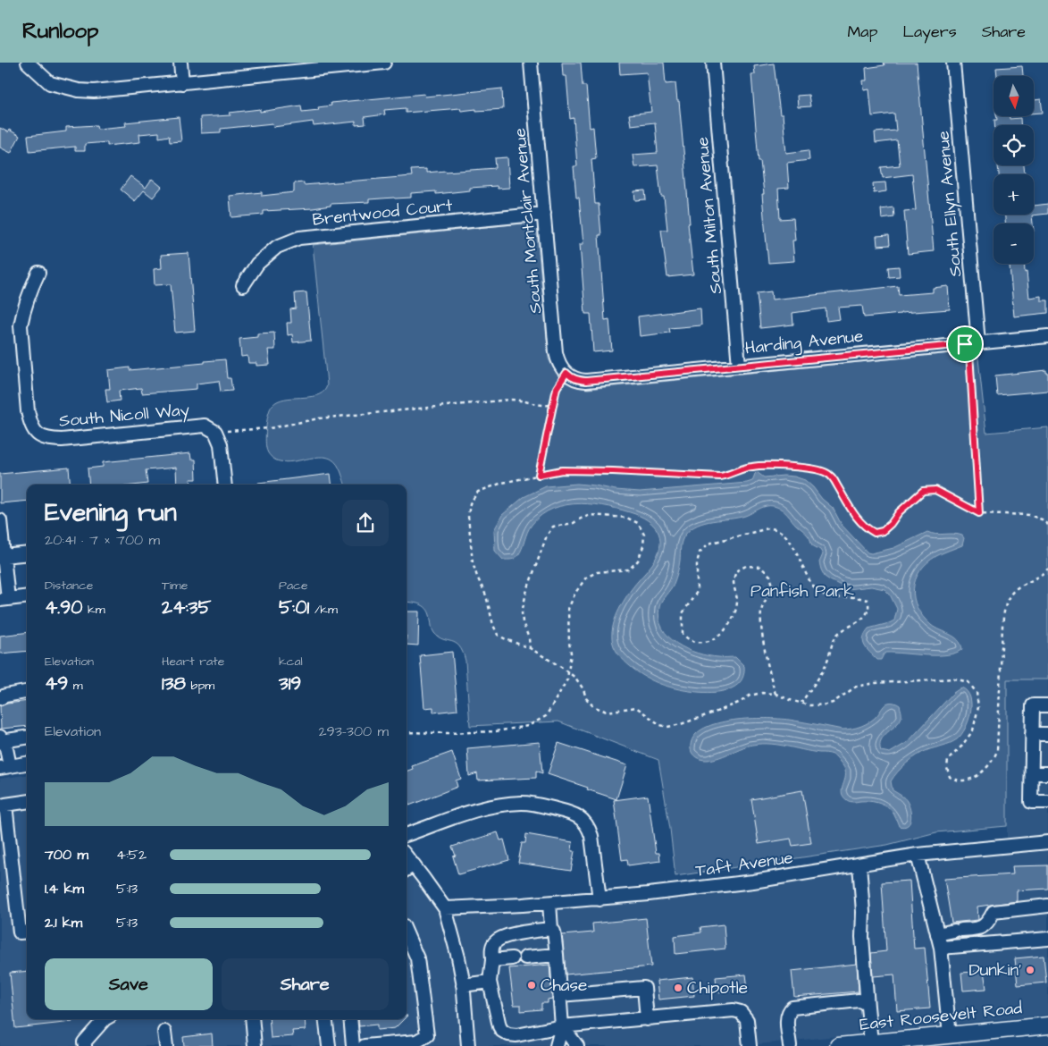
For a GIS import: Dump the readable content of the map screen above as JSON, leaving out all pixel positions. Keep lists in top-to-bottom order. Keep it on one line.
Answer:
{"streets":{"main road":["East Roosevelt Road"],"street":["South Ellyn Avenue","Brentwood Court","South Milton Avenue","South Montclair Avenue","Harding Avenue","South Nicoll Way","Taft Avenue"]},"crossings":[["South Ellyn Avenue","Harding Avenue"],["Brentwood Court","South Montclair Avenue"],["South Milton Avenue","Harding Avenue"],["South Montclair Avenue","Harding Avenue"]],"parks":["Panfish Park"],"places":["Dunkin'","Chase","Chipotle"],"north":"bottom","page":{"header":"Runloop","nav":["Map","Layers","Share"],"map_buttons":["+","−"],"heading":["Evening run","20:41 · 7 × 700 m"],"stats":[["Distance","4.90 km"],["Time","24:35"],["Pace","5:01 /km"],["Elevation","49 m"],["Heart rate","138 bpm"],["kcal","319"]],"chart":["Elevation","293–300 m"],"list":[{"name":"700 m","note":"4:52"},{"name":"1.4 km","note":"5:13"},{"name":"2.1 km","note":"5:13"}],"buttons":["Save","Share"]}}
